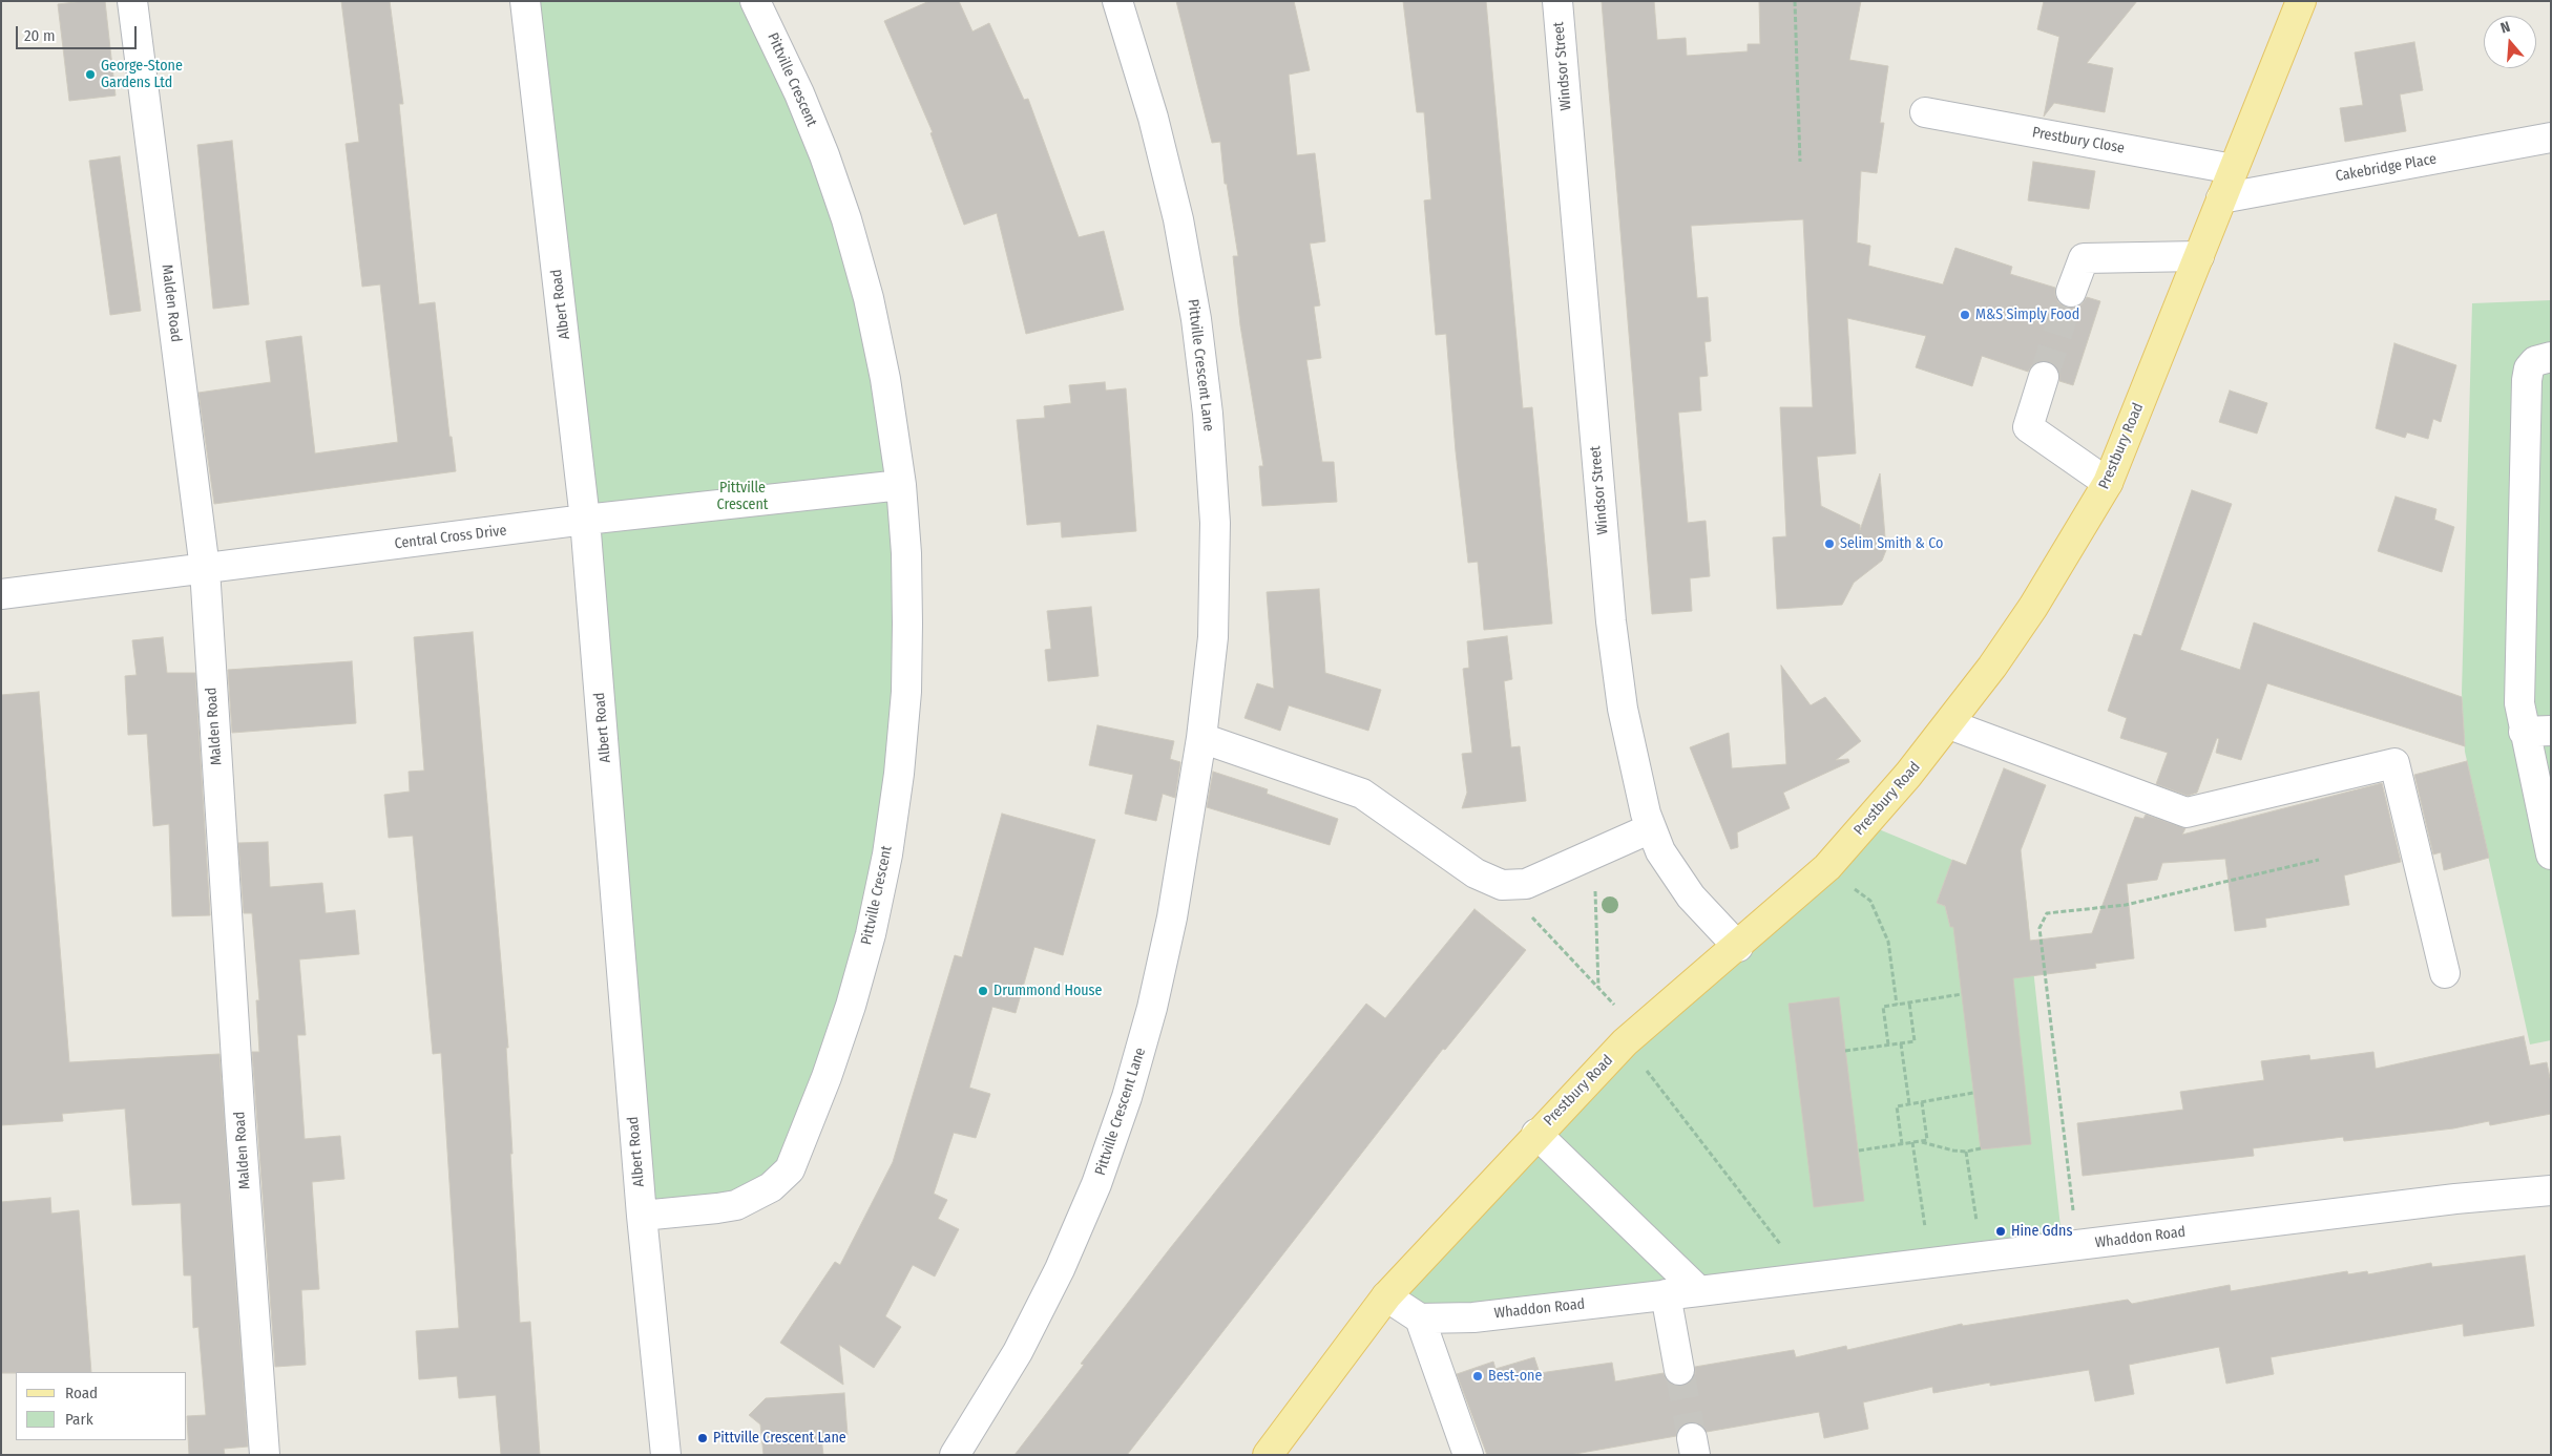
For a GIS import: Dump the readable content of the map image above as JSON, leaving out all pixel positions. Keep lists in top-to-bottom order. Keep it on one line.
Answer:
{"streets":{"main road":["Prestbury Road"],"street":["Windsor Street","Pittville Crescent","Prestbury Close","Cakebridge Place","Malden Road","Albert Road","Pittville Crescent Lane","Central Cross Drive","Whaddon Road"]},"crossings":[["Windsor Street","Prestbury Road"],["Pittville Crescent","Albert Road"],["Pittville Crescent","Central Cross Drive"],["Prestbury Close","Prestbury Road"],["Cakebridge Place","Prestbury Road"],["Malden Road","Central Cross Drive"],["Albert Road","Central Cross Drive"]],"parks":["Pittville Crescent"],"places":["George-Stone Gardens Ltd","M&S Simply Food","Selim Smith & Co","Drummond House","Hine Gdns","Best-one","Pittville Crescent Lane"],"legend":["Road","Park"],"scale_bar":"20 m","north":"top"}
